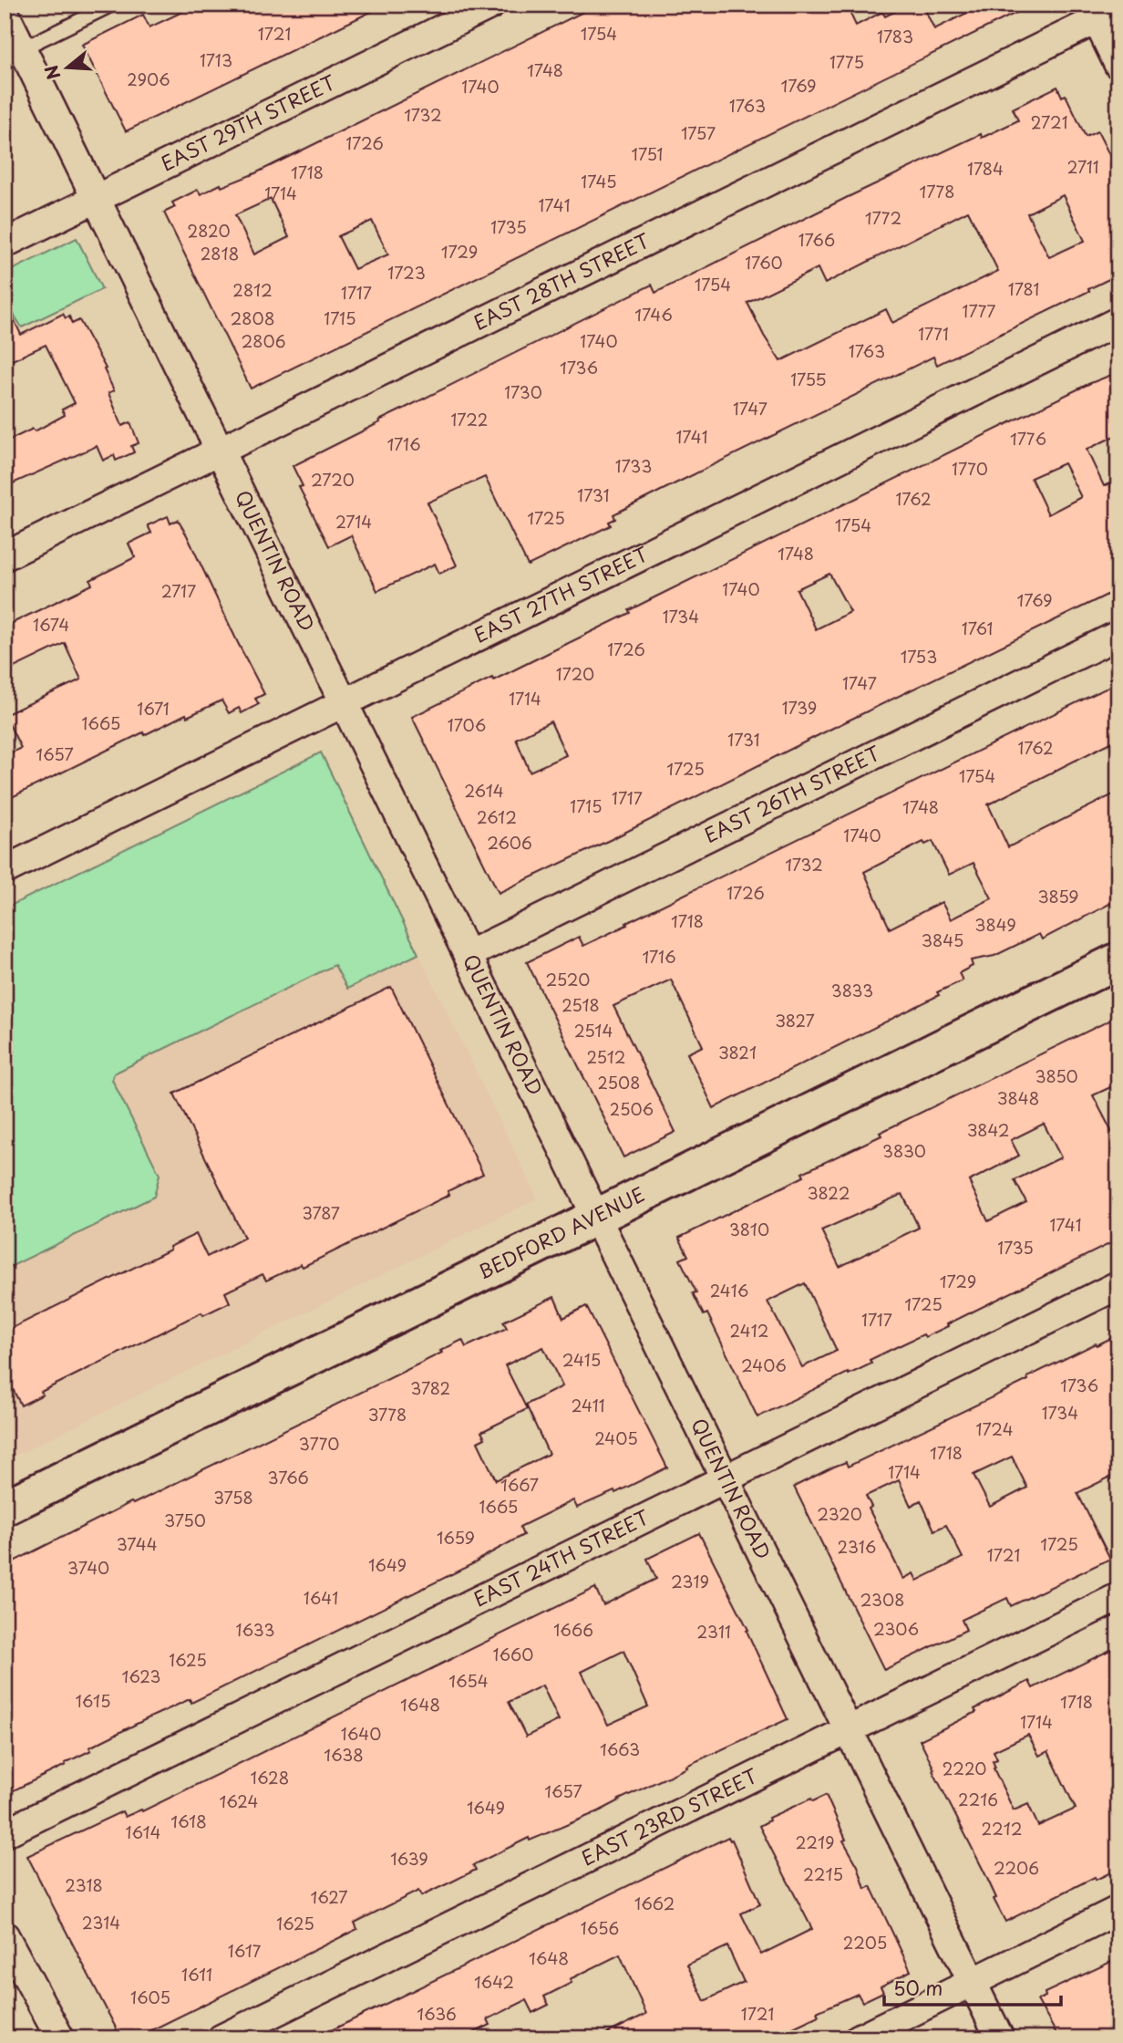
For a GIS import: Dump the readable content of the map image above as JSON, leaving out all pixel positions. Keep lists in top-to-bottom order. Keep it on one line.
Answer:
{"streets":{"main road":["BEDFORD AVENUE"],"street":["EAST 29TH STREET","EAST 28TH STREET","QUENTIN ROAD","EAST 27TH STREET","EAST 26TH STREET","EAST 24TH STREET","EAST 23RD STREET"]},"crossings":[["EAST 29TH STREET","QUENTIN ROAD"],["EAST 28TH STREET","QUENTIN ROAD"],["QUENTIN ROAD","EAST 27TH STREET"],["QUENTIN ROAD","EAST 26TH STREET"],["QUENTIN ROAD","BEDFORD AVENUE"],["QUENTIN ROAD","EAST 24TH STREET"],["QUENTIN ROAD","EAST 23RD STREET"]],"house_numbers":["1721","1754","1783","1713","1775","1748","2906","1769","1740","1763","1732","2721","1757","1726","1751","2711","1784","1718","1745","1778","1714","1741","1772","1735","2820","1766","1729","2818","1760","1723","1754","1781","2812","1717","1777","1746","2808","1715","1771","2806","1740","1763","1736","1755","1730","1747","1722","1741","1776","1716","1733","1770","2720","1731","1762","1725","2714","1754","1748","1740","2717","1769","1734","1674","1761","1726","1753","1720","1747","1714","1739","1671","1665","1706","1731","1762","1657","1725","1754","2614","1717","1715","1748","2612","1740","2606","1732","1726","3859","1718","3849","3845","1716","2520","3833","2518","3827","2514","3821","2512","3850","2508","3848","2506","3842","3830","3822","3787","1741","3810","1735","1729","2416","1725","1717","2412","2415","2406","1736","3782","2411","1734","3778","1724","2405","3770","1718","1714","3766","1667","3758","1665","2320","3750","1659","3744","1725","2316","1721","1649","3740","2319","1641","2308","2306","1633","1666","2311","1660","1625","1623","1654","1615","1718","1648","1714","1640","1663","1638","2220","1628","1657","2216","1624","1649","1618","2212","1614","2219","1639","2206","2215","2318","1627","1662","2314","1625","1656","2205","1617","1648","1611","1642","1605","1636","1721"],"scale_bar":"50 m","north":"left"}
